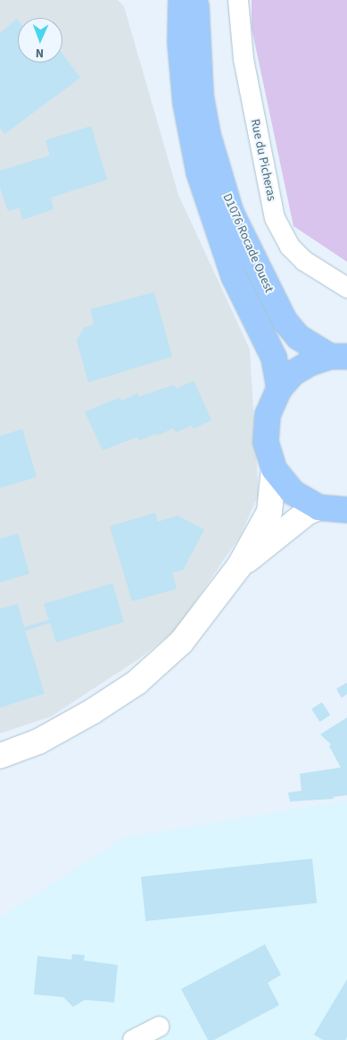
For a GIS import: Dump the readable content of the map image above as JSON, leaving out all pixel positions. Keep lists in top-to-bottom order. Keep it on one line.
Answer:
{"streets":{"main road":["D1076 Rocade Ouest"],"street":["Rue du Picheras"]},"north":"bottom"}
